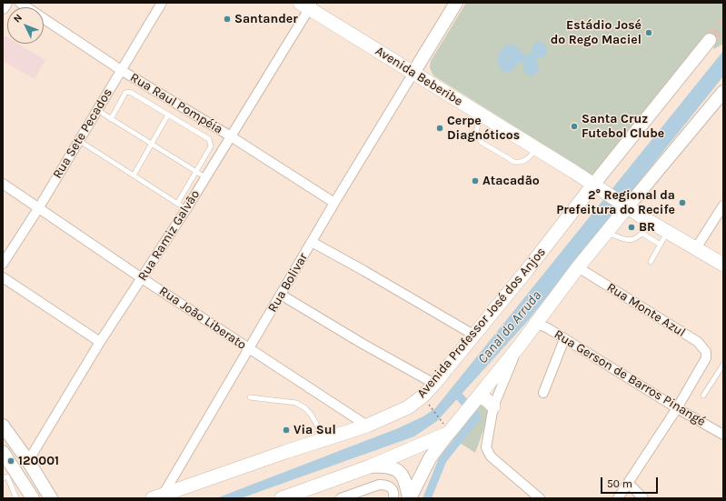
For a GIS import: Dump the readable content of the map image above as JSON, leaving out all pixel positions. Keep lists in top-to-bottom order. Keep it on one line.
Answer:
{"streets":{"main road":["Avenida Beberibe","Avenida Professor José dos Anjos"],"street":["Rua Raul Pompéia","Rua Sete Pecados","Rua Ramiz Galvão","Rua Bolivar","Rua Monte Azul","Rua João Liberato","Rua Gerson de Barros Pinangé"]},"crossings":[["Avenida Beberibe","Rua Ramiz Galvão"],["Avenida Beberibe","Rua Bolivar"],["Avenida Beberibe","Avenida Professor José dos Anjos"],["Rua Raul Pompéia","Rua Sete Pecados"],["Rua Raul Pompéia","Rua Ramiz Galvão"],["Rua Raul Pompéia","Rua Bolivar"],["Rua Sete Pecados","Rua João Liberato"],["Rua Ramiz Galvão","Rua João Liberato"],["Rua Bolivar","Rua João Liberato"],["Rua Bolivar","Avenida Professor José dos Anjos"],["Rua Monte Azul","Rua Gerson de Barros Pinangé"],["Rua João Liberato","Avenida Professor José dos Anjos"]],"water":["Canal do Arruda"],"places":["Santander","Estádio José do Rego Maciel","Santa Cruz Futebol Clube","Cerpe Diagnóticos","Atacadão","2° Regional da Prefeitura do Recife","BR","Via Sul","120001"],"scale_bar":"50 m","north":"top left"}
